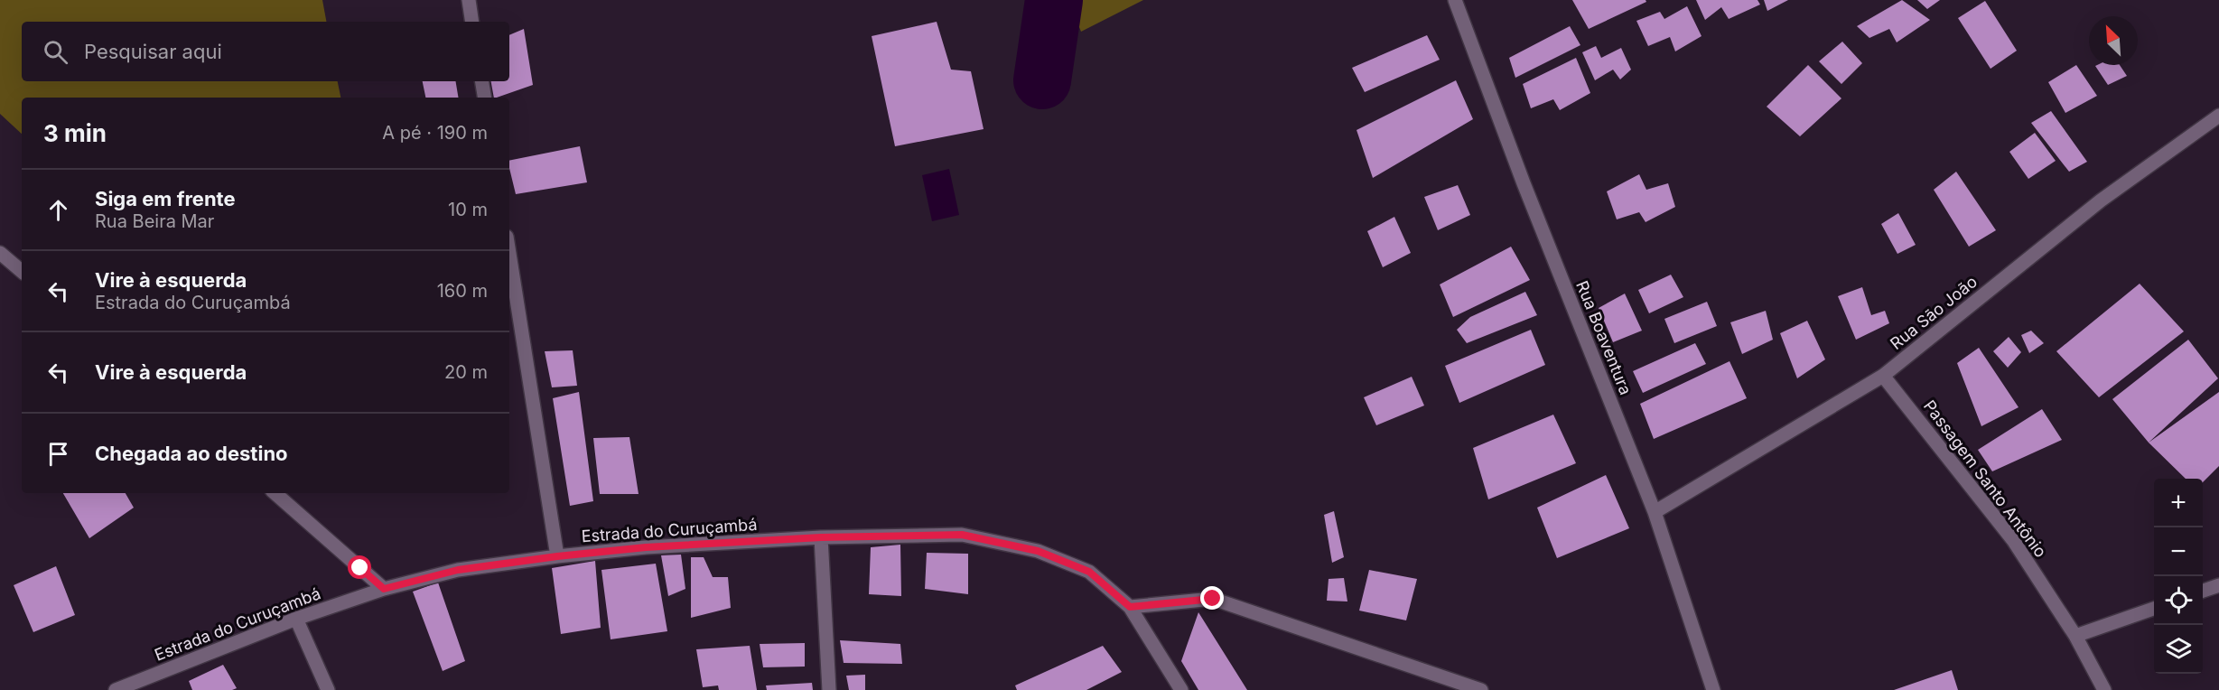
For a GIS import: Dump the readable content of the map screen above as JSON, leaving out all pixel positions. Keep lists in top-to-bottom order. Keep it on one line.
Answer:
{"streets":{"street":["Rua São João","Rua Boaventura","Passagem Santo Antônio","Estrada do Curuçambá"]},"crossings":[["Rua São João","Rua Boaventura"],["Rua São João","Passagem Santo Antônio"]],"north":"top left","page":{"search":"Pesquisar aqui","heading":["3 min","A pé · 190 m"],"list":[["Siga em frente","Rua Beira Mar","10 m"],["Vire à esquerda","Estrada do Curuçambá","160 m"],["Vire à esquerda","20 m"],"Chegada ao destino"],"map_buttons":["+","−"]}}
